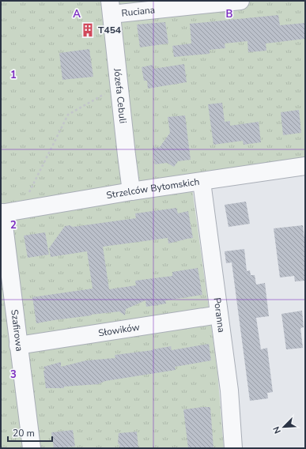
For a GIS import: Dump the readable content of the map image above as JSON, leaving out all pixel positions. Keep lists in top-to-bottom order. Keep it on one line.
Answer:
{"streets":{"street":["Ruciana","Józefa Cebuli","Strzelców Bytomskich","Poranna","Słowików","Szafirowa"]},"crossings":[["Ruciana","Józefa Cebuli"],["Józefa Cebuli","Strzelców Bytomskich"],["Strzelców Bytomskich","Poranna"],["Strzelców Bytomskich","Szafirowa"],["Poranna","Słowików"],["Słowików","Szafirowa"]],"places":{"building":["T454"]},"scale_bar":"20 m","north":"bottom left","grid":{"columns":["A","B"],"rows":["1","2","3"]}}
